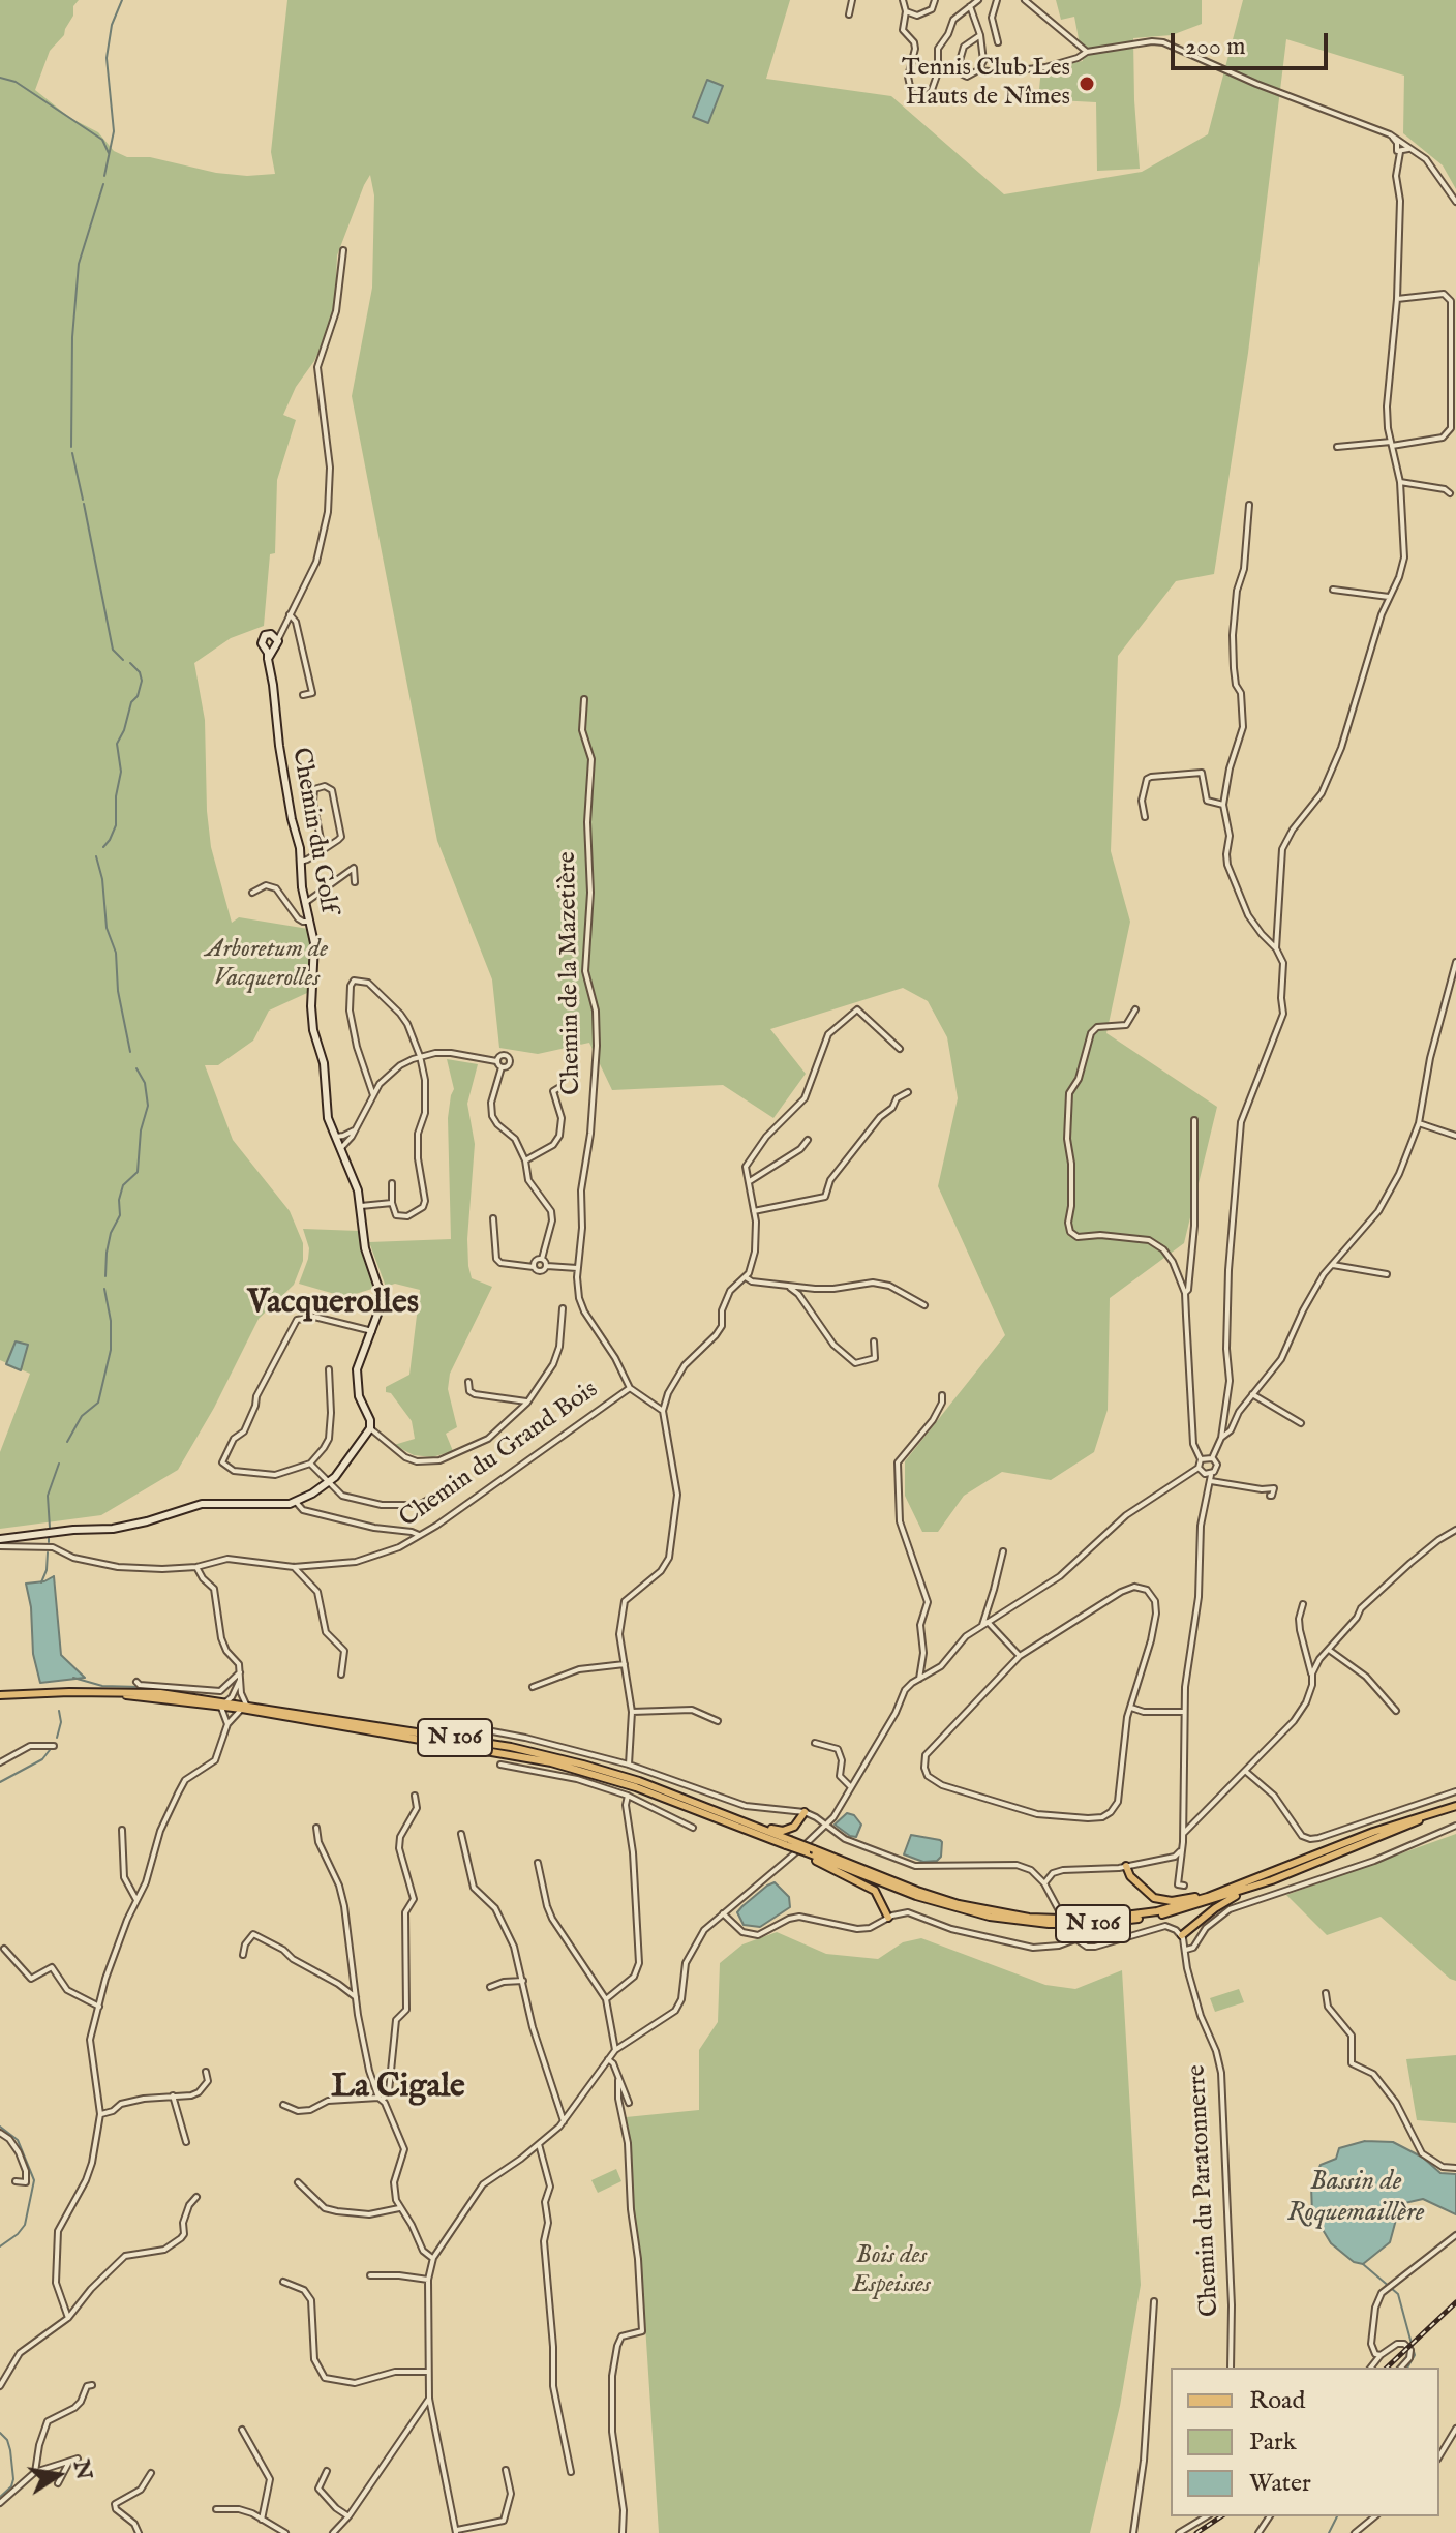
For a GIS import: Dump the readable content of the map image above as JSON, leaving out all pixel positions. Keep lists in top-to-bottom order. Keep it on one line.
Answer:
{"streets":{"main road":["N 106"],"street":["Chemin du Golf","Chemin de la Mazetière","Chemin du Grand Bois","Chemin du Paratonnerre"]},"crossings":[["Chemin de la Mazetière","Chemin du Grand Bois"]],"districts":["Vacquerolles","La Cigale"],"water":["Bassin de Roquemaillère"],"parks":["Arboretum de Vacquerolles","Bois des Espeisses"],"places":["Tennis Club Les Hauts de Nîmes"],"legend":["Road","Park","Water"],"scale_bar":"200 m","north":"right"}
